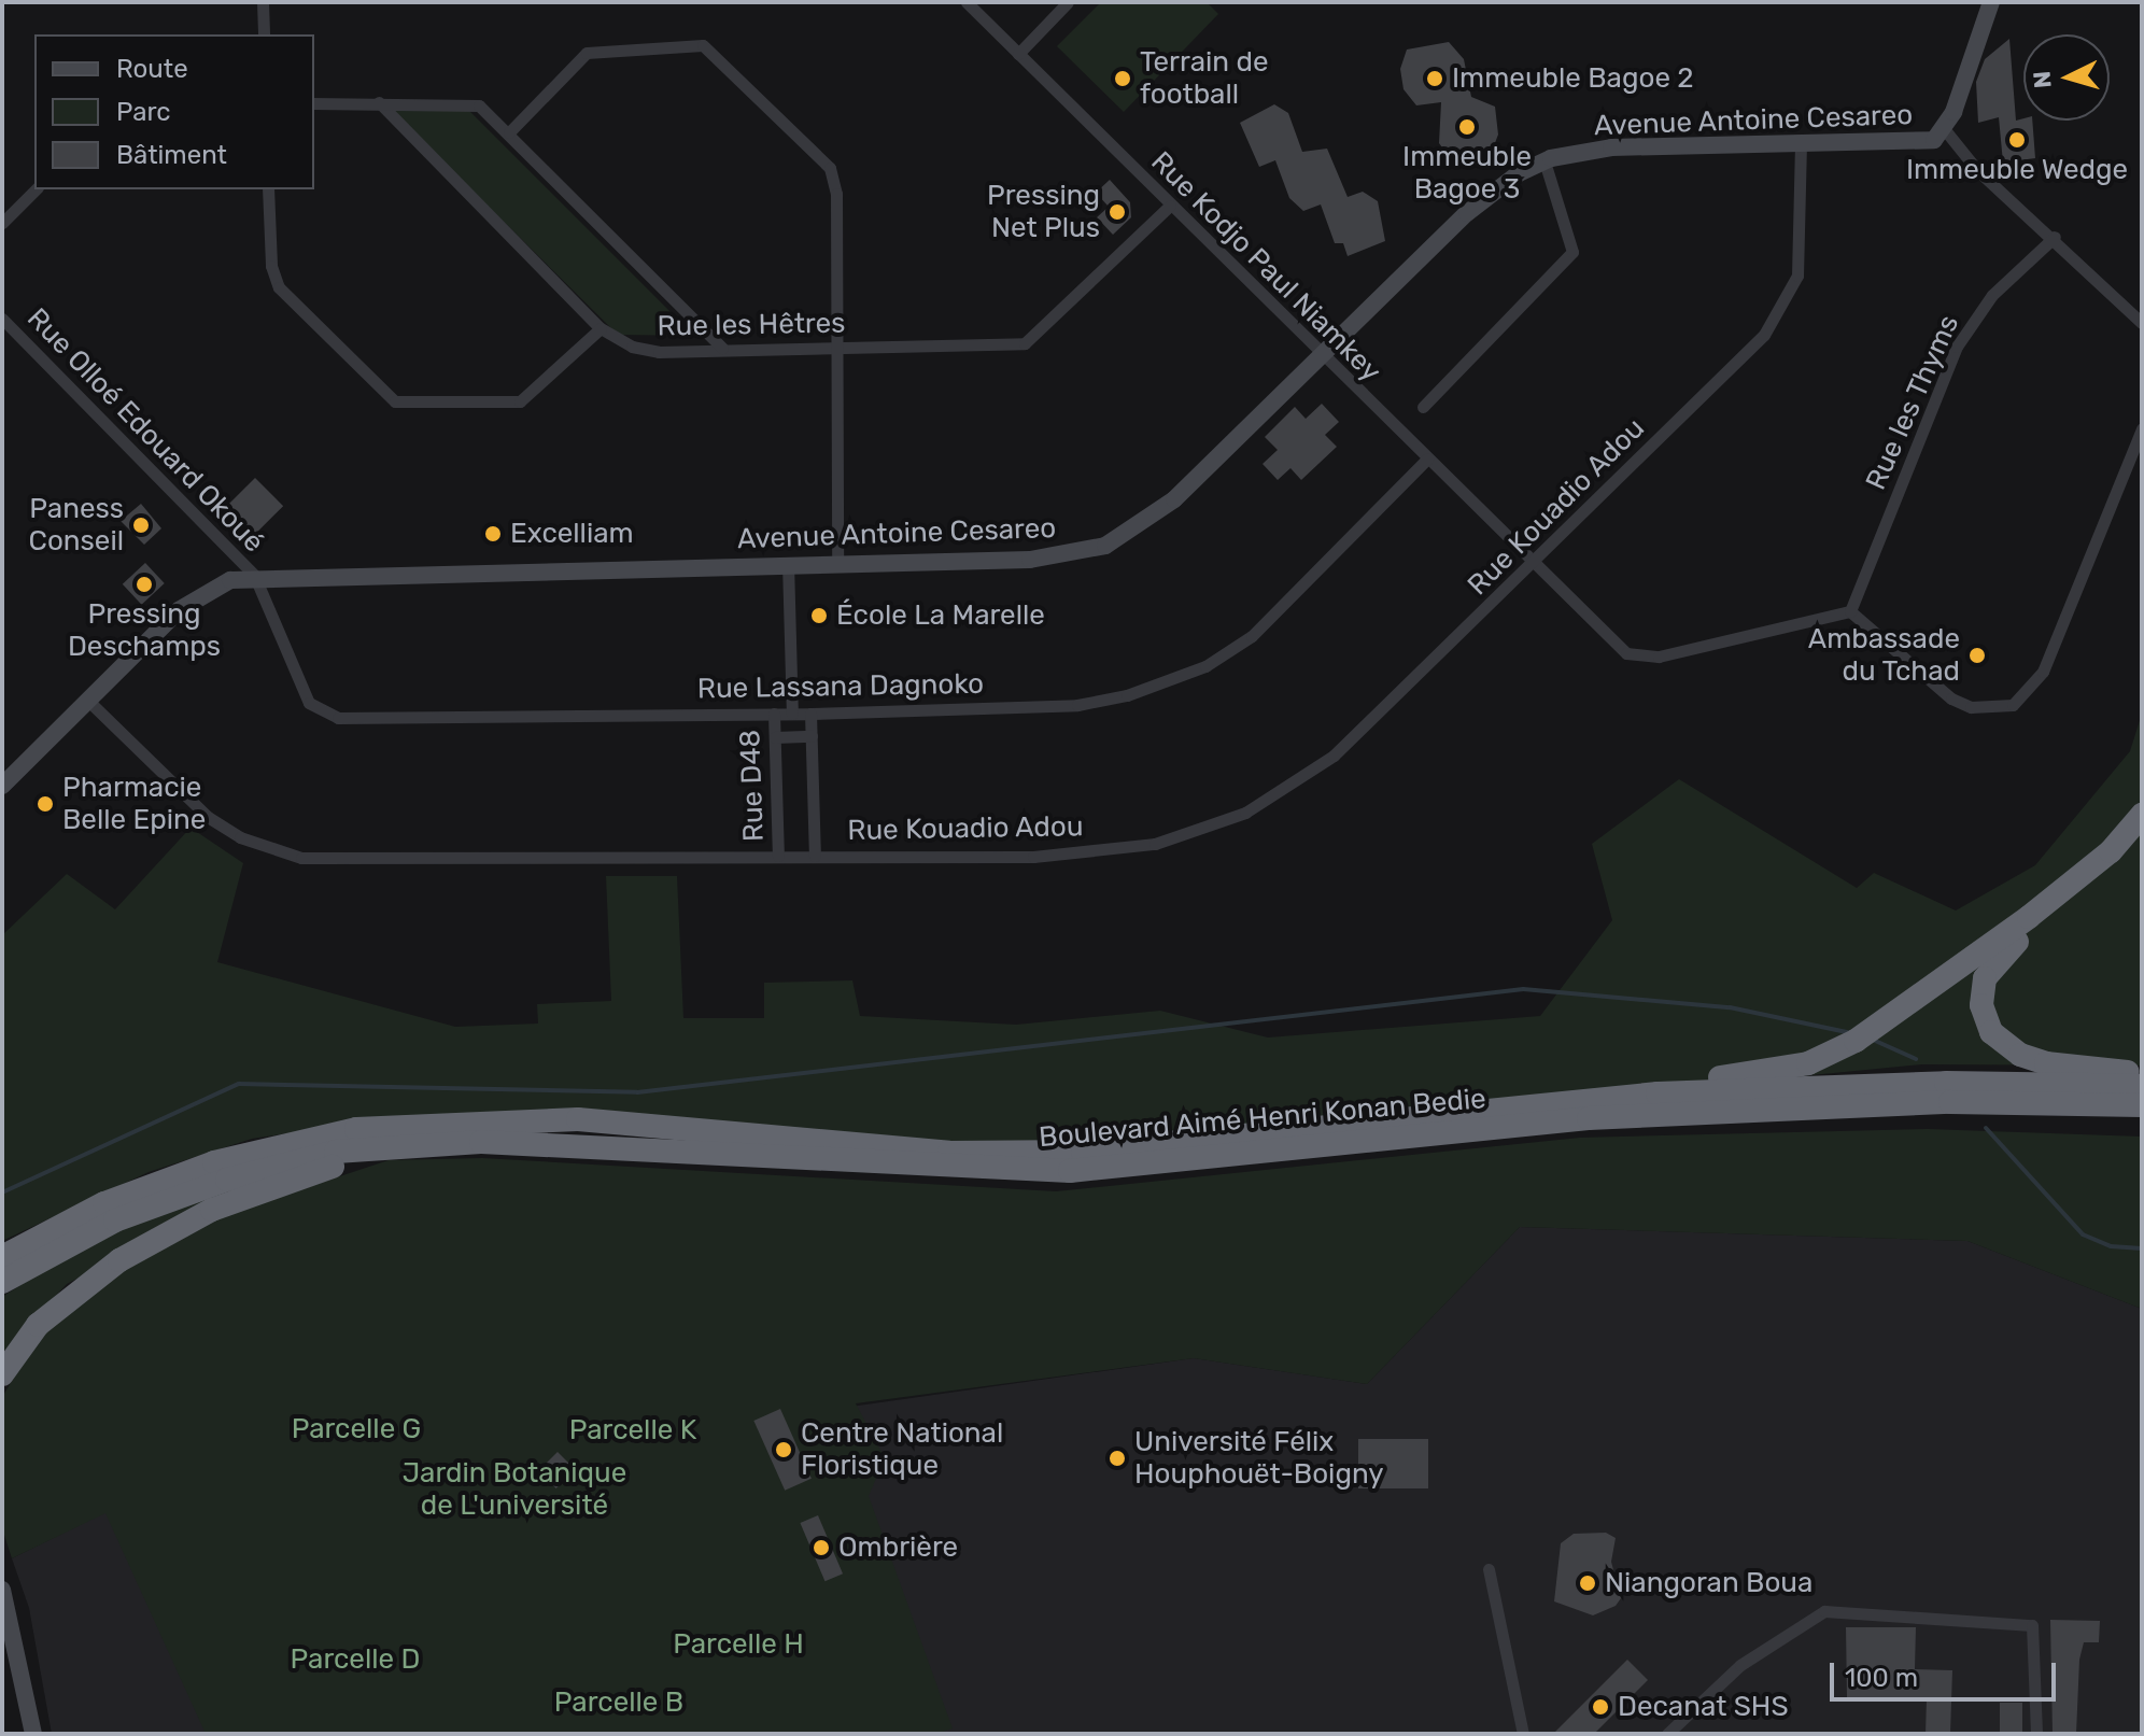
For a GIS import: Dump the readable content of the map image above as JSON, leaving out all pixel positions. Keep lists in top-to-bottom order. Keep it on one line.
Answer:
{"streets":{"highway":["Boulevard Aimé Henri Konan Bedie"],"street":["Avenue Antoine Cesareo","Rue Kodjo Paul Niamkey","Rue les Hêtres","Rue les Thyms","Rue Olloé Edouard Okoué","Rue Kouadio Adou","Rue Lassana Dagnoko","Rue D48"]},"crossings":[["Avenue Antoine Cesareo","Rue Kodjo Paul Niamkey"],["Avenue Antoine Cesareo","Rue Olloé Edouard Okoué"],["Avenue Antoine Cesareo","Rue Kouadio Adou"],["Avenue Antoine Cesareo","Rue Lassana Dagnoko"],["Avenue Antoine Cesareo","Rue D48"],["Rue Kodjo Paul Niamkey","Rue les Hêtres"],["Rue Kodjo Paul Niamkey","Rue les Thyms"],["Rue Kodjo Paul Niamkey","Rue Kouadio Adou"],["Rue Kodjo Paul Niamkey","Rue Lassana Dagnoko"],["Rue Olloé Edouard Okoué","Rue Lassana Dagnoko"],["Rue Kouadio Adou","Rue D48"],["Rue Lassana Dagnoko","Rue D48"]],"parks":["Parcelle G","Parcelle K","Jardin Botanique de L'université","Parcelle H","Parcelle D","Parcelle B"],"places":["Terrain de football","Immeuble Bagoe 2","Immeuble Bagoe 3","Immeuble Wedge","Pressing Net Plus","Paness Conseil","Excelliam","Pressing Deschamps","École La Marelle","Ambassade du Tchad","Pharmacie Belle Epine","Centre National Floristique","Université Félix Houphouët-Boigny","Ombrière","Niangoran Boua","Decanat SHS"],"legend":["Route","Parc","Bâtiment"],"scale_bar":"100 m","north":"left"}
